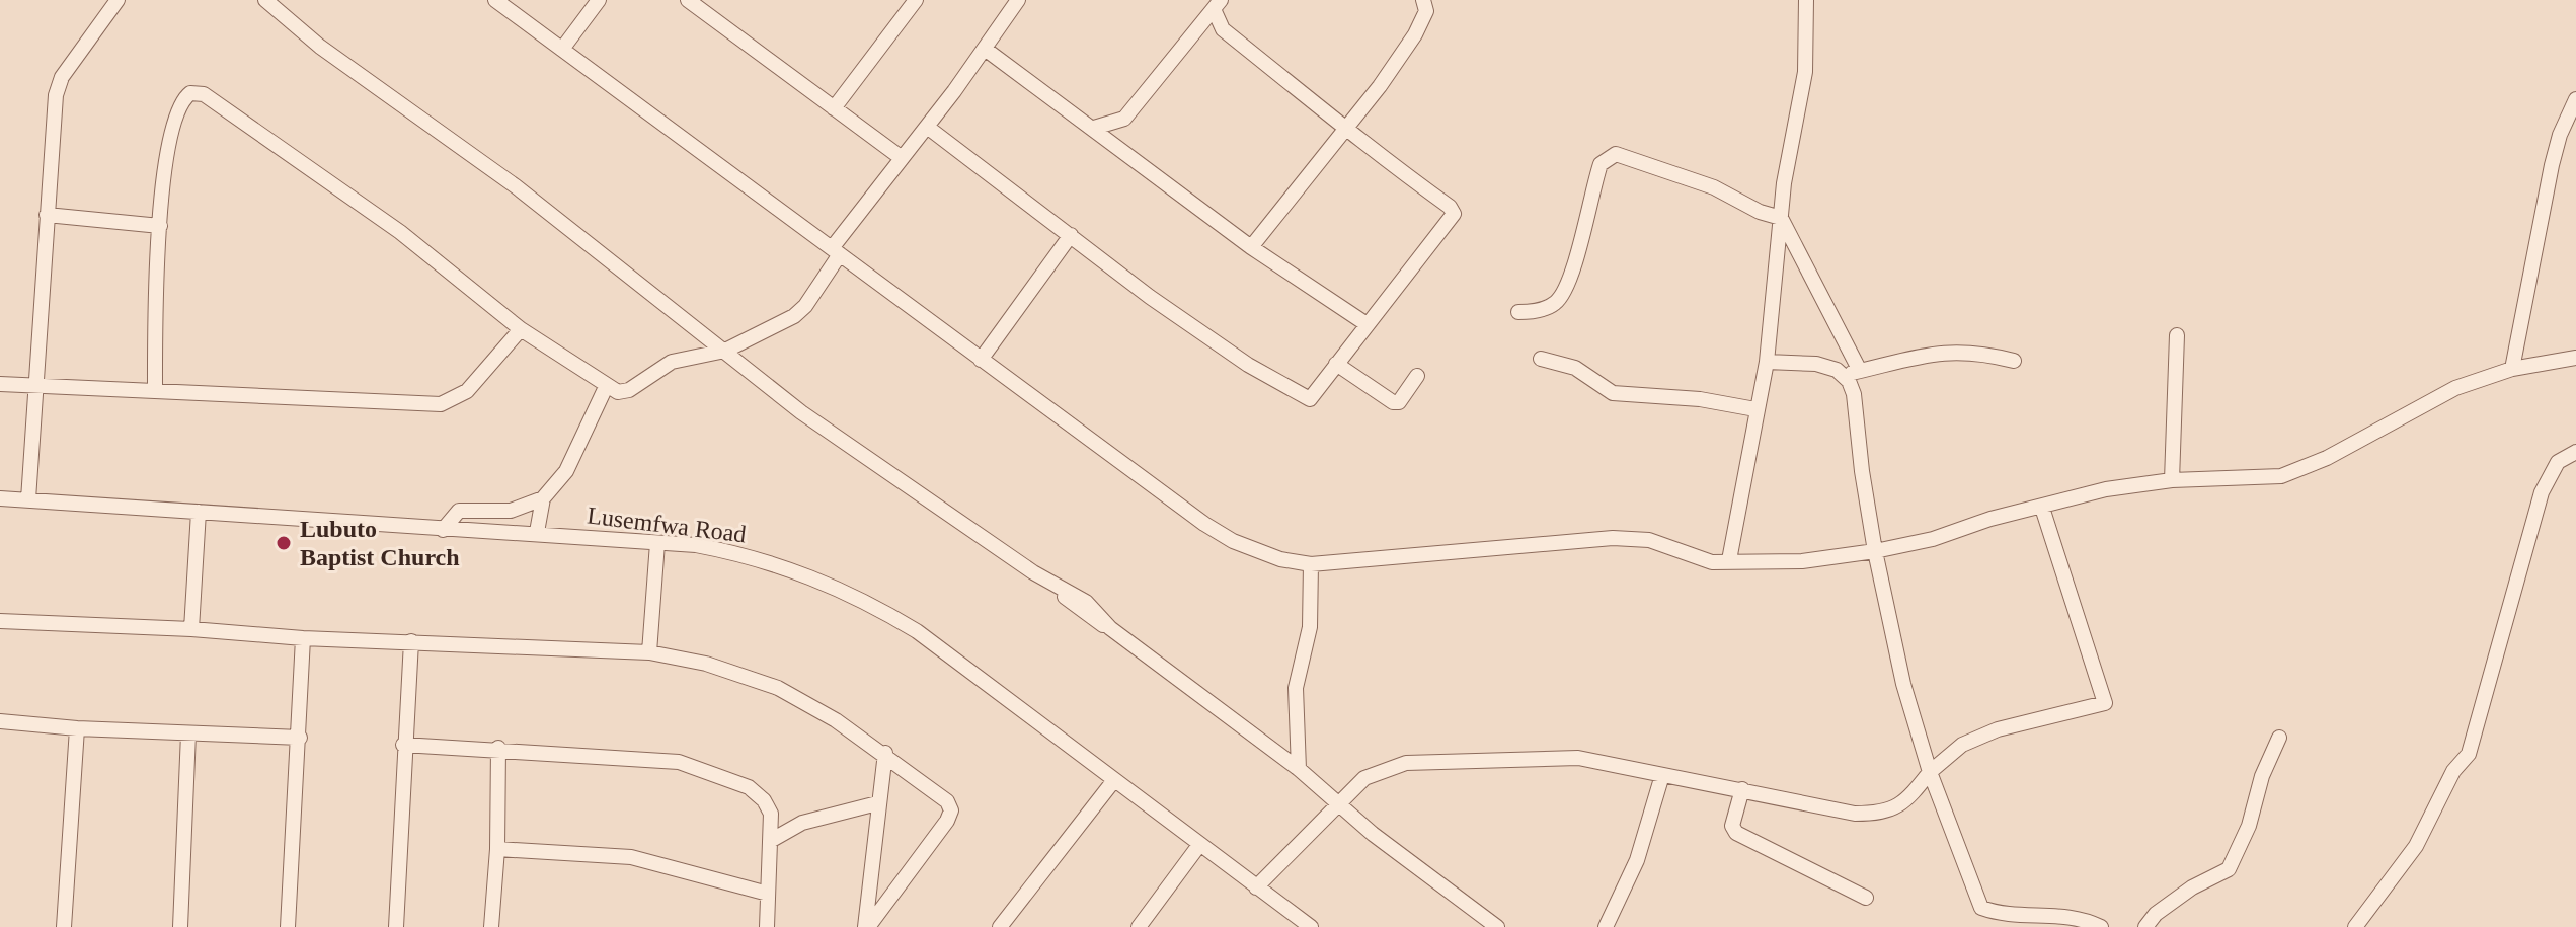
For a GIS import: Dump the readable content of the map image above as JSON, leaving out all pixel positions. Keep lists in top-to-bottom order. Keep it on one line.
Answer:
{"streets":{"street":["Lusemfwa Road"]},"places":["Lubuto Baptist Church"]}
